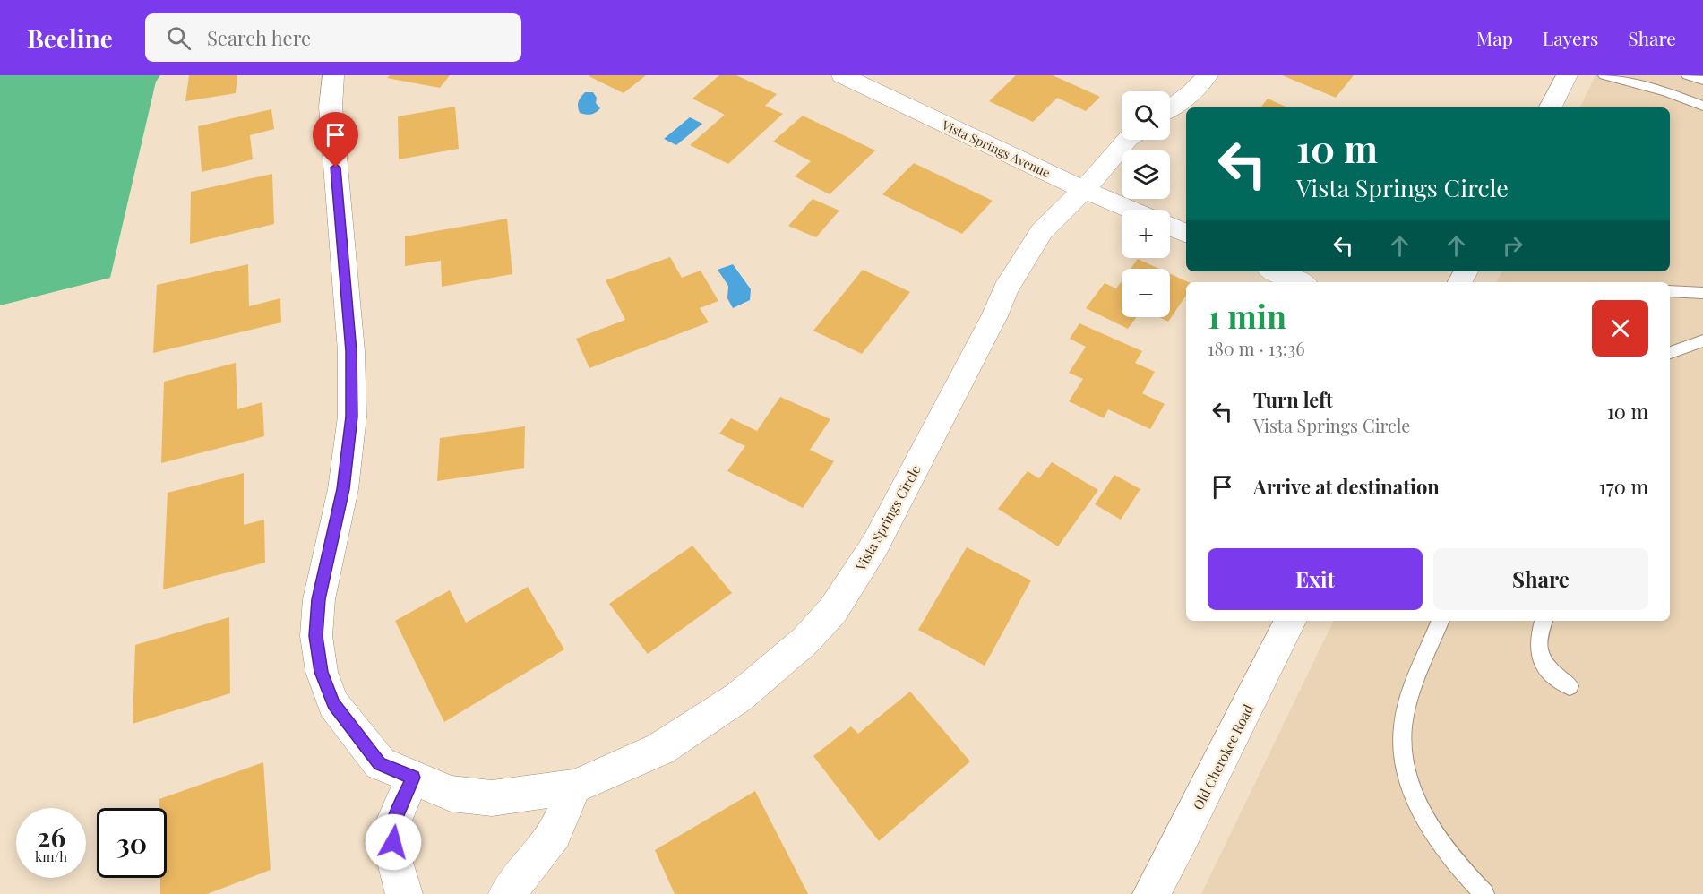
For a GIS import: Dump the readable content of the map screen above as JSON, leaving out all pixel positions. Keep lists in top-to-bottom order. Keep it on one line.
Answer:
{"streets":{"street":["Vista Springs Avenue","Vista Springs Circle","Old Cherokee Road"]},"crossings":[["Vista Springs Avenue","Vista Springs Circle"]],"page":{"header":"Beeline","search":"Search here","nav":["Map","Layers","Share"],"map_buttons":["+","−"],"turn":["10 m","Vista Springs Circle"],"heading":["1 min","180 m · 13:36"],"list":[{"name":"Turn left","note":"Vista Springs Circle","value":"10 m"},{"name":"Arrive at destination","value":"170 m"}],"buttons":["Exit","Share"],"speed":"26 km/h","limit":"30"}}
